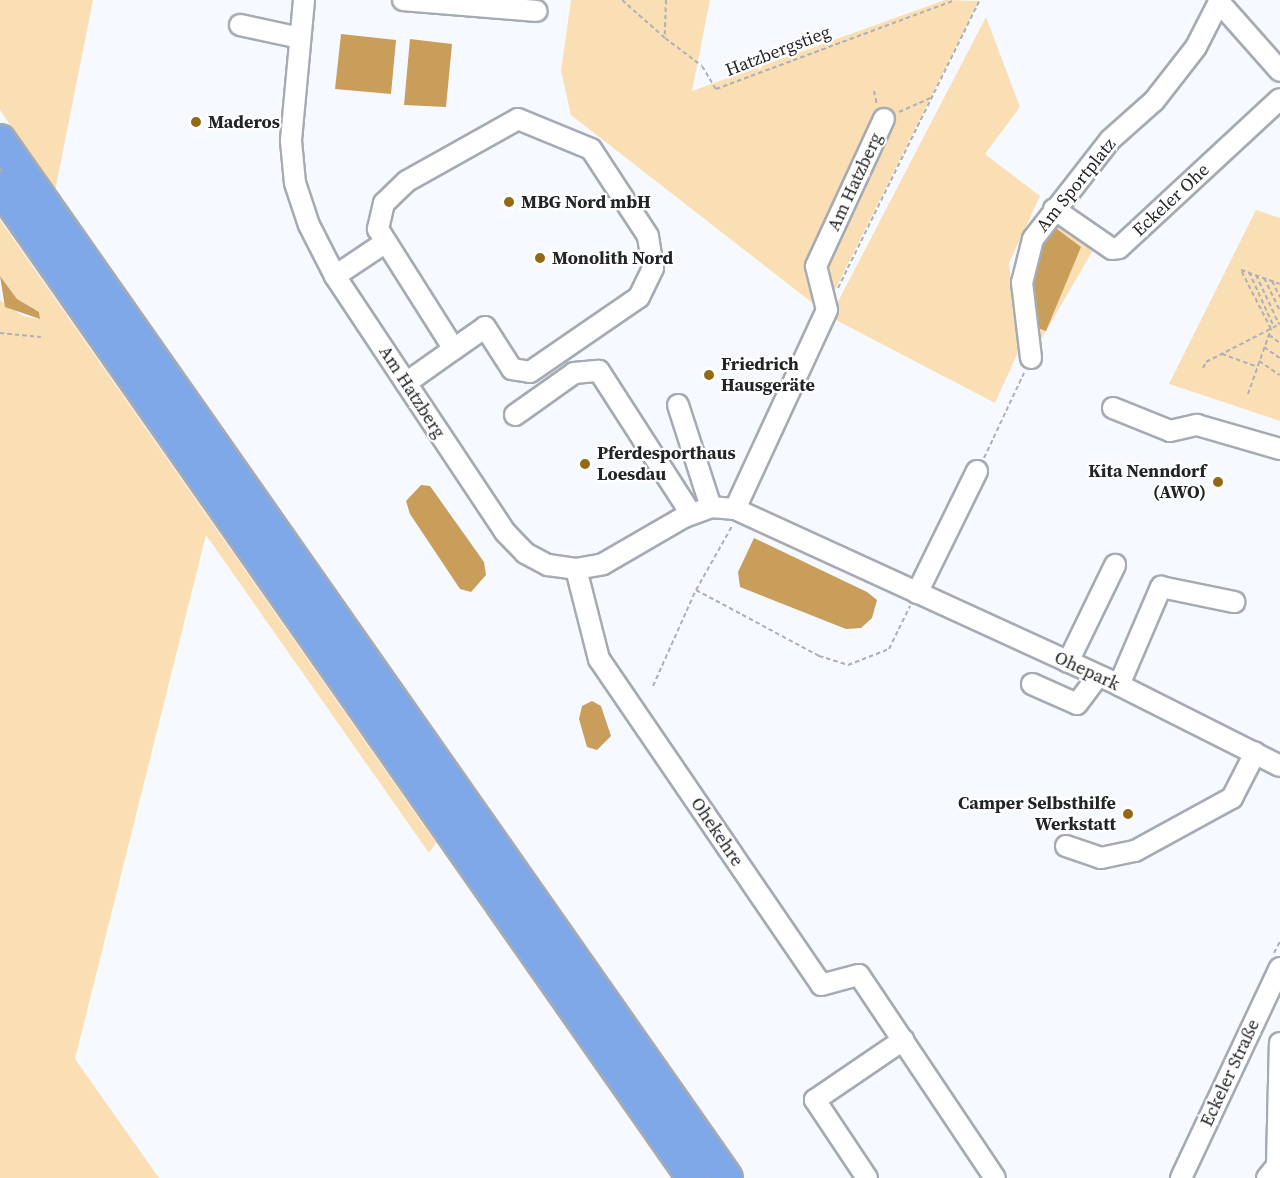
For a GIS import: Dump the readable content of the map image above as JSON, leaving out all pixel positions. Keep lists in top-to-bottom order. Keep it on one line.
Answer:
{"streets":{"street":["Am Hatzberg","Am Sportplatz","Eckeler Ohe","Ohepark","Ohekehre","Eckeler Straße"],"path":["Hatzbergstieg"]},"crossings":[["Am Hatzberg","Ohepark"],["Am Hatzberg","Ohekehre"],["Am Sportplatz","Eckeler Ohe"]],"places":["Maderos","MBG Nord mbH","Monolith Nord","Friedrich Hausgeräte","Pferdesporthaus Loesdau","Kita Nenndorf (AWO)","Camper Selbsthilfe Werkstatt"]}
